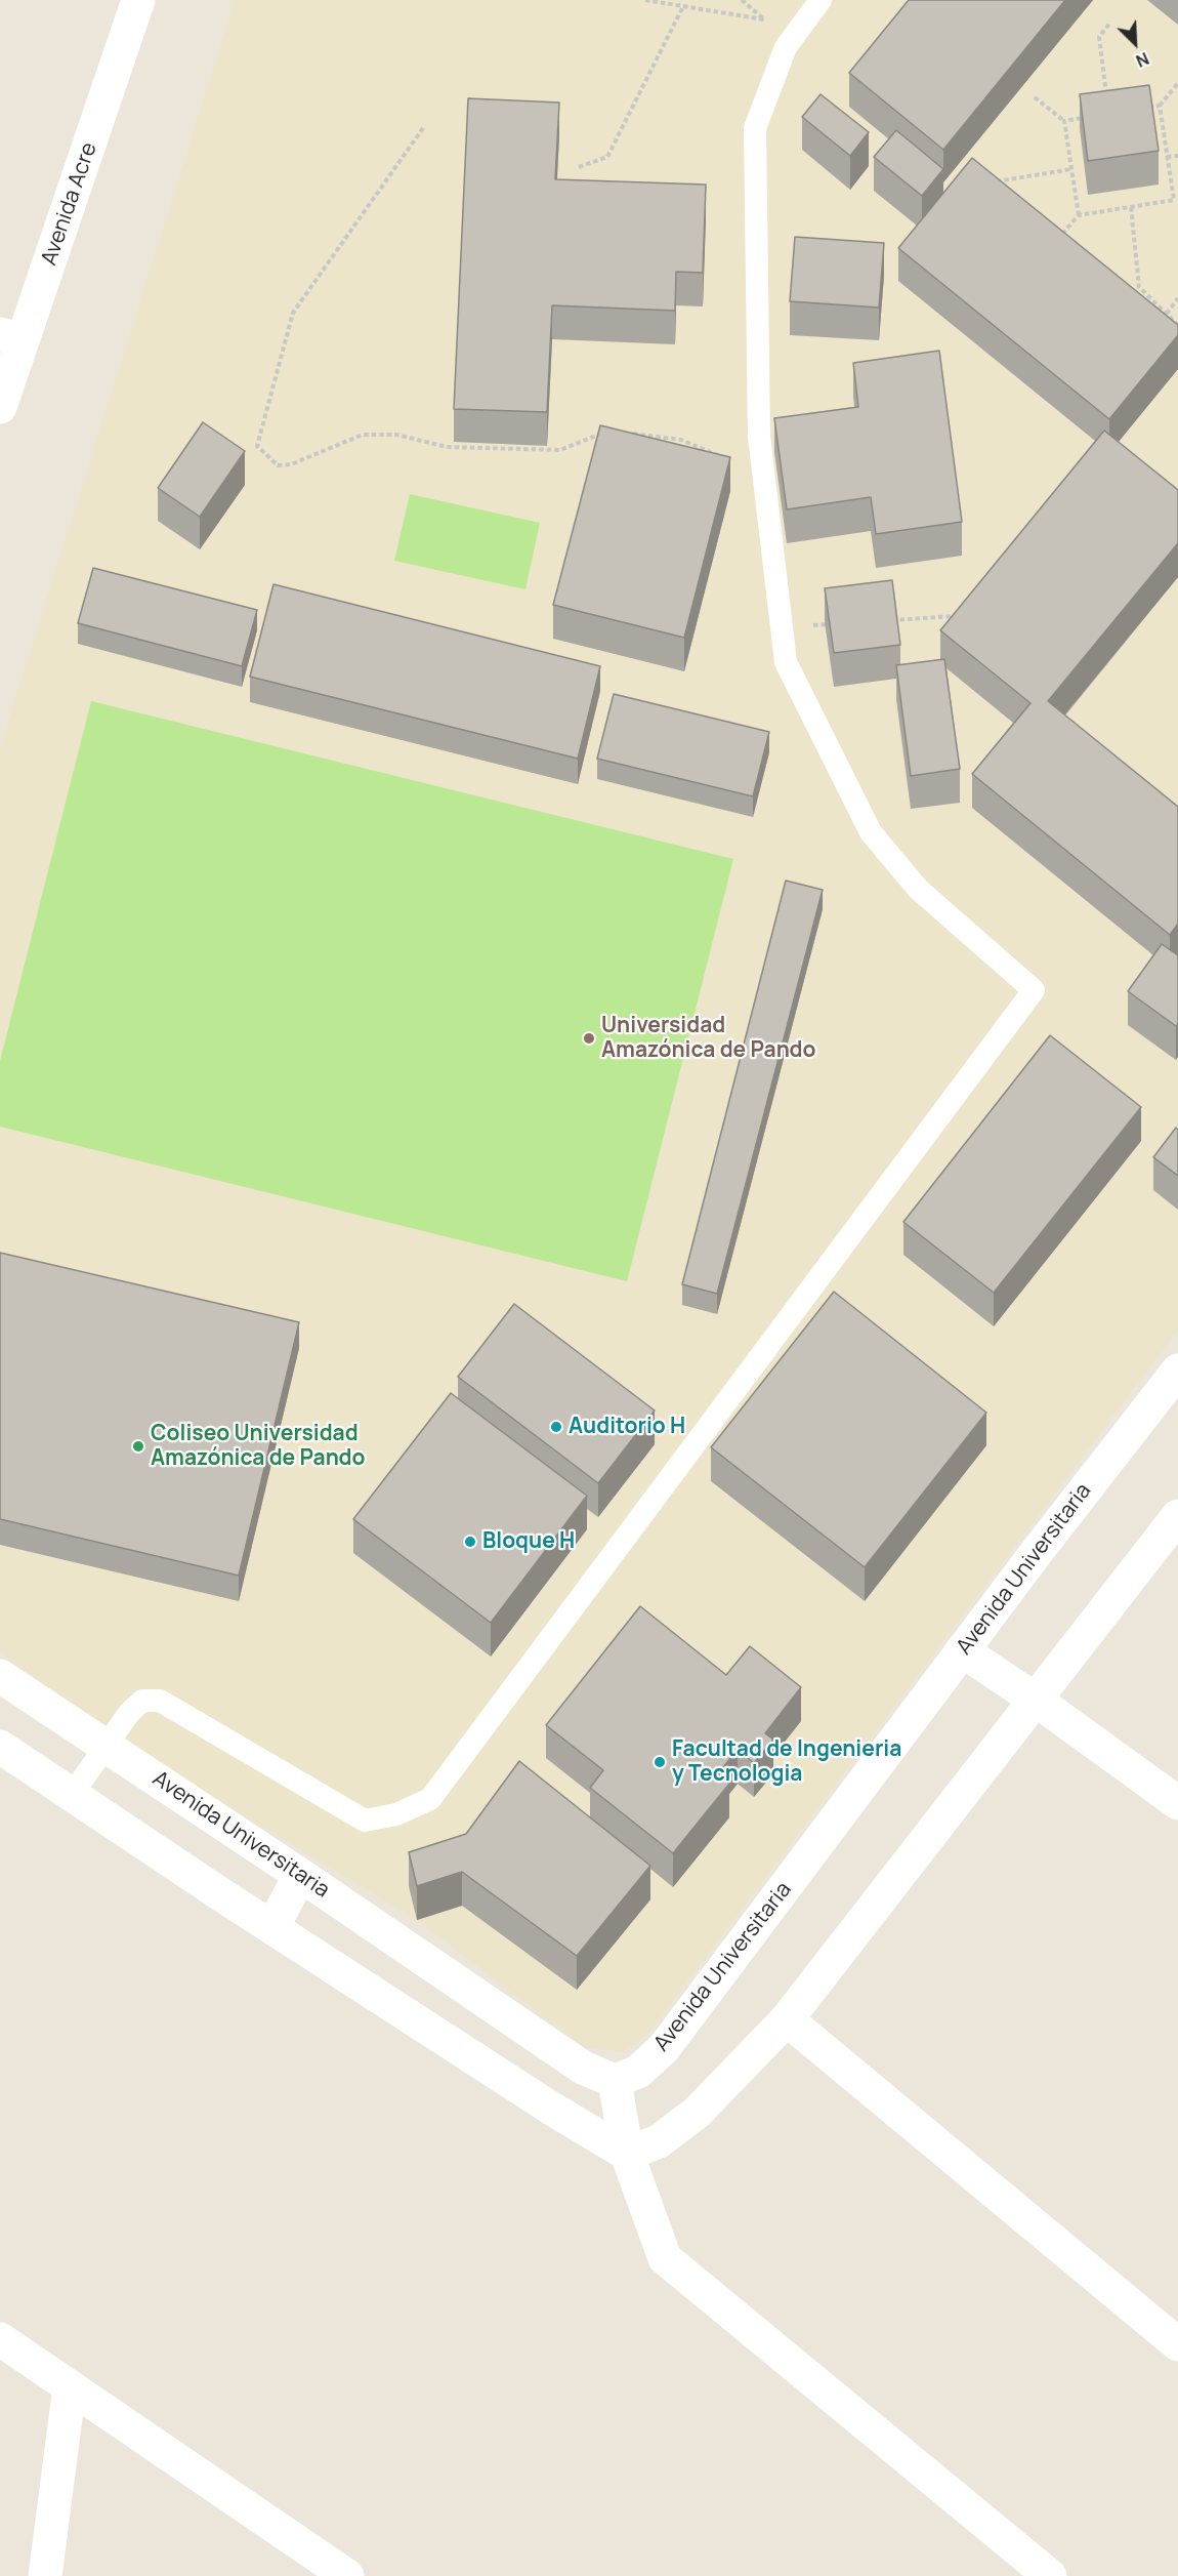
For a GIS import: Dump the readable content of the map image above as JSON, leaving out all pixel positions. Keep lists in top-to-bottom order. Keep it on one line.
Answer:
{"streets":{"main road":["Avenida Acre","Avenida Universitaria"]},"places":["Universidad Amazónica de Pando","Auditorio H","Coliseo Universidad Amazónica de Pando","Bloque H","Facultad de Ingenieria y Tecnologia"],"north":"bottom right"}
